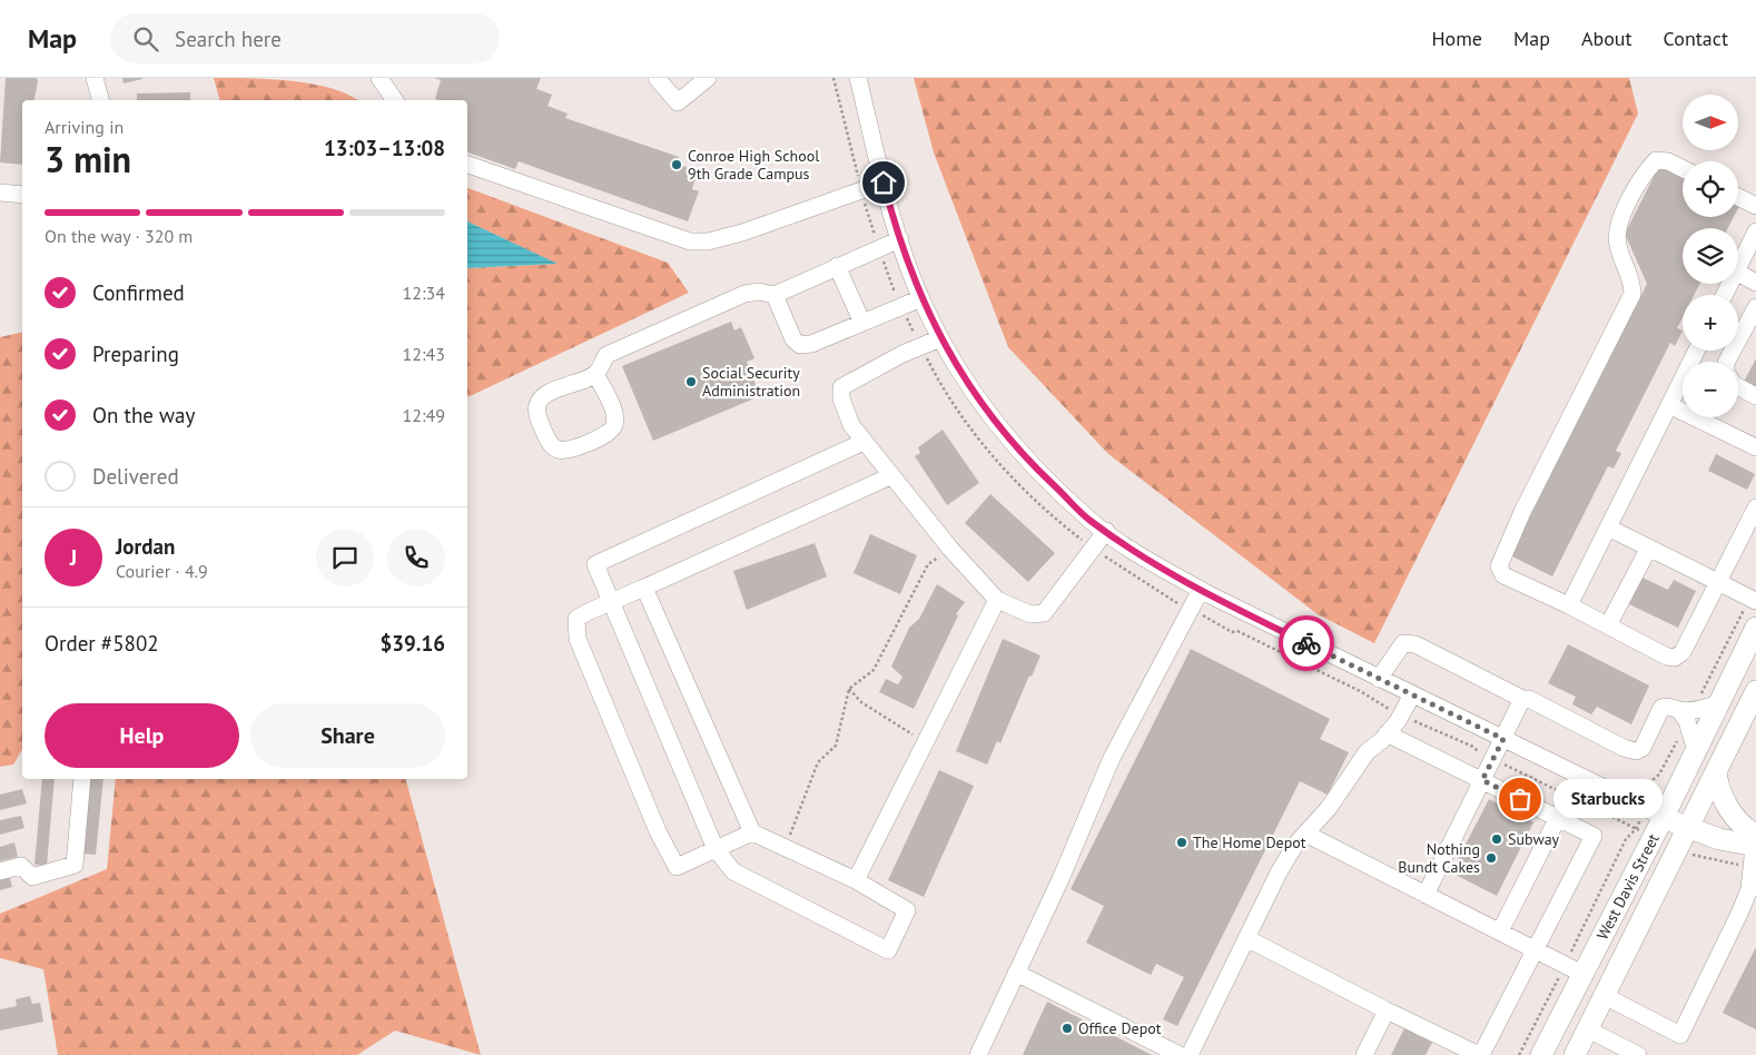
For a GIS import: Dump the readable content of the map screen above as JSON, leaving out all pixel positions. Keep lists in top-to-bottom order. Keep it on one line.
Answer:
{"streets":{"main road":["West Davis Street"]},"places":["Conroe High School 9th Grade Campus","Social Security Administration","Starbucks","Subway","The Home Depot","Nothing Bundt Cakes","Office Depot"],"north":"right","page":{"header":"Map","search":"Search here","nav":["Home","Map","About","Contact"],"map_buttons":["+","−"],"heading":["3 min","Arriving in","13:03–13:08"],"panel":["Jordan","Courier · 4.9","Order #5802","$39.16"],"bar":"On the way · 320 m","list":[["Confirmed","12:34"],["Preparing","12:43"],["On the way","12:49"],"Delivered"],"round":"J","buttons":["Help","Share"],"bubble":"Starbucks"}}
